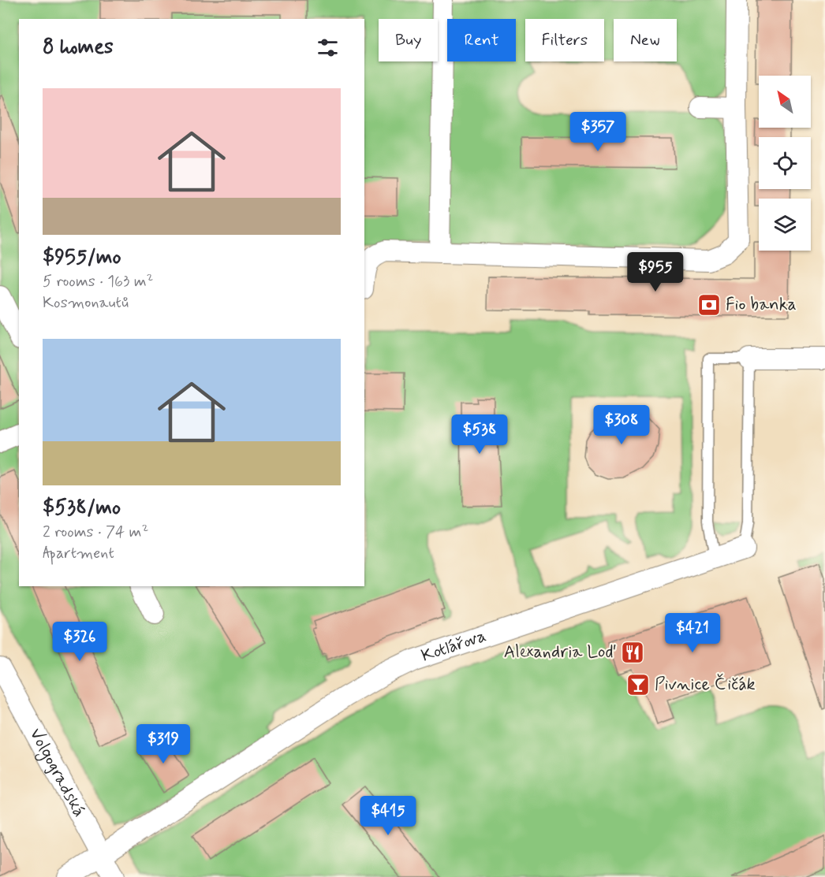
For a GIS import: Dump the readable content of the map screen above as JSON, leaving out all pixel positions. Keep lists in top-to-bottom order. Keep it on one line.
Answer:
{"streets":{"street":["Kotlářova","Volgogradská"]},"crossings":[["Kotlářova","Volgogradská"]],"places":{"bank":["Fio banka"],"restaurant":["Alexandria Loď"],"bar":["Pivnice Čičák"]},"north":"top left","page":{"chip":["Buy","Rent","Filters","New"],"heading":"8 homes","list":[{"name":"$955/mo","note":"5 rooms · 163 m² · Kosmonautů"},{"name":"$538/mo","note":"2 rooms · 74 m² · Apartment"}],"price":["$357","$955","$308","$538","$421","$326","$319","$415"]}}
